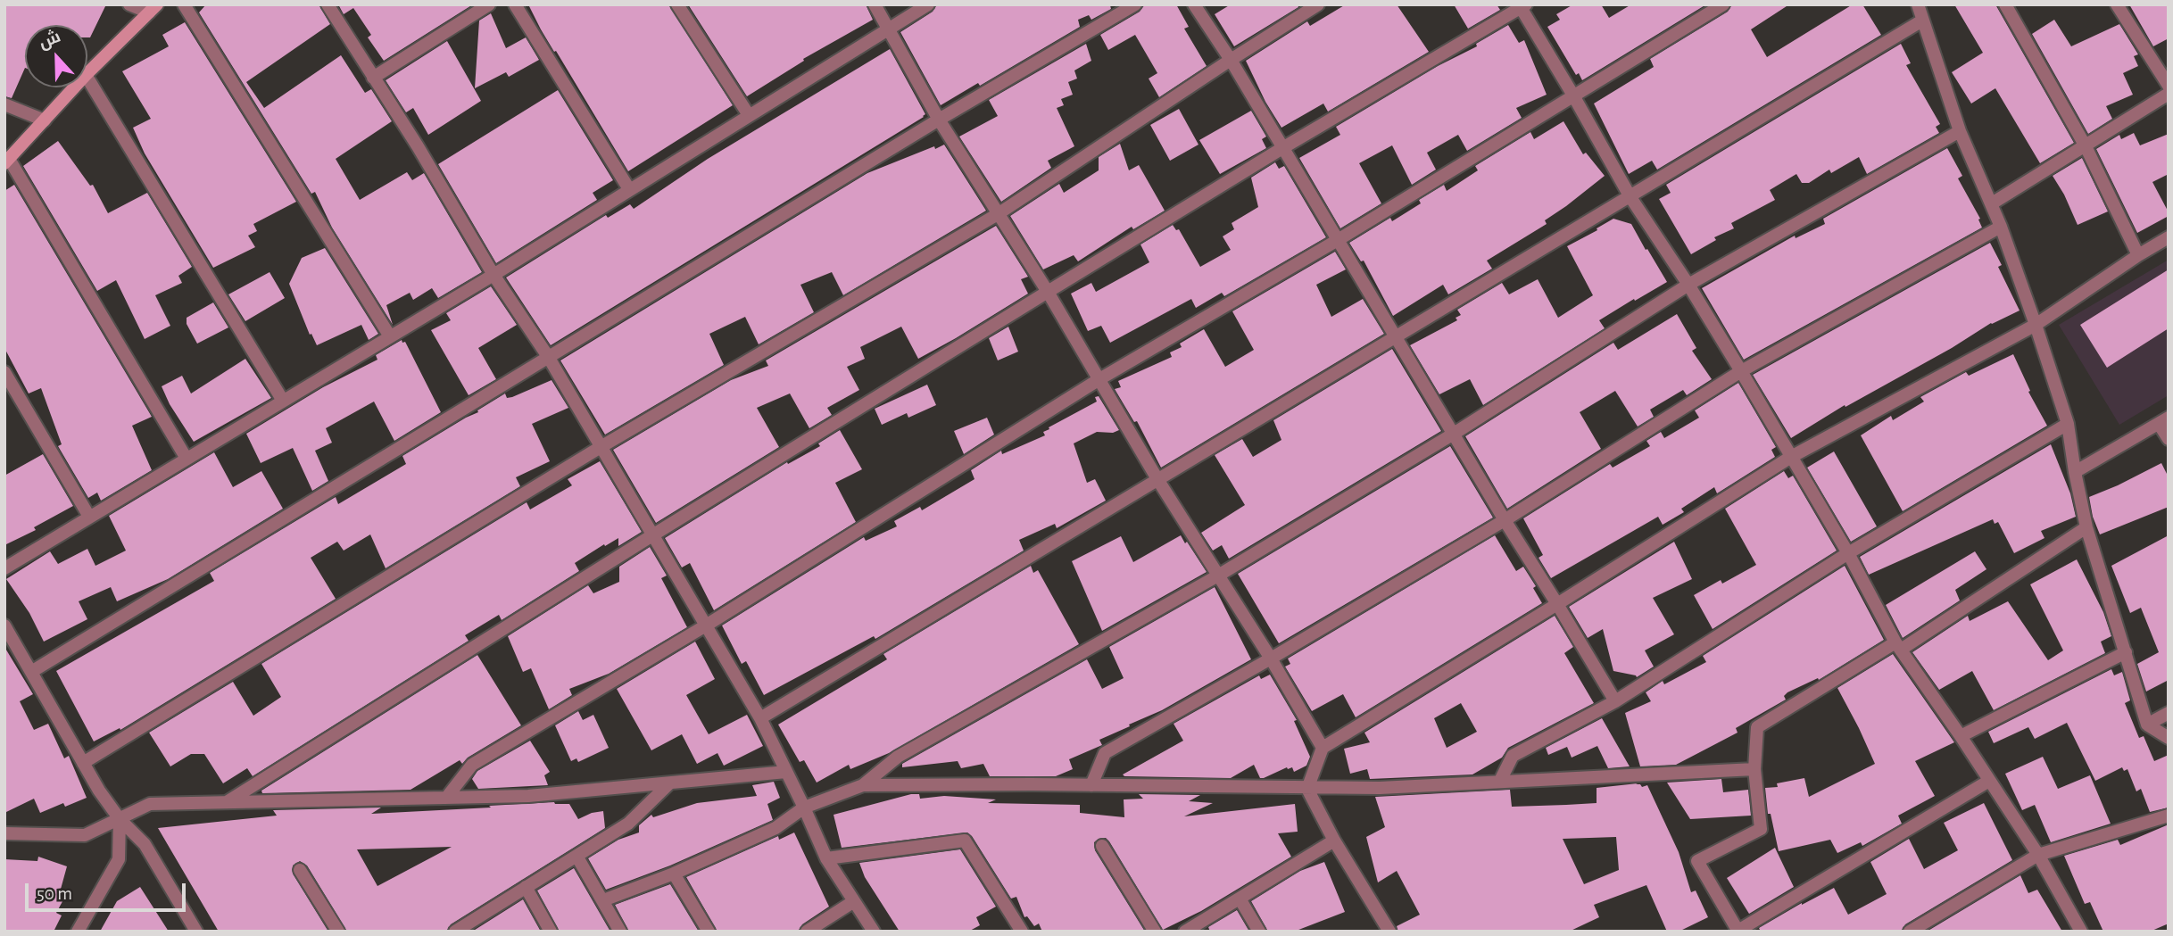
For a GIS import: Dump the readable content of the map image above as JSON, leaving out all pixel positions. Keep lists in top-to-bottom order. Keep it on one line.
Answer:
{"scale_bar":"50 m","north":"top"}
